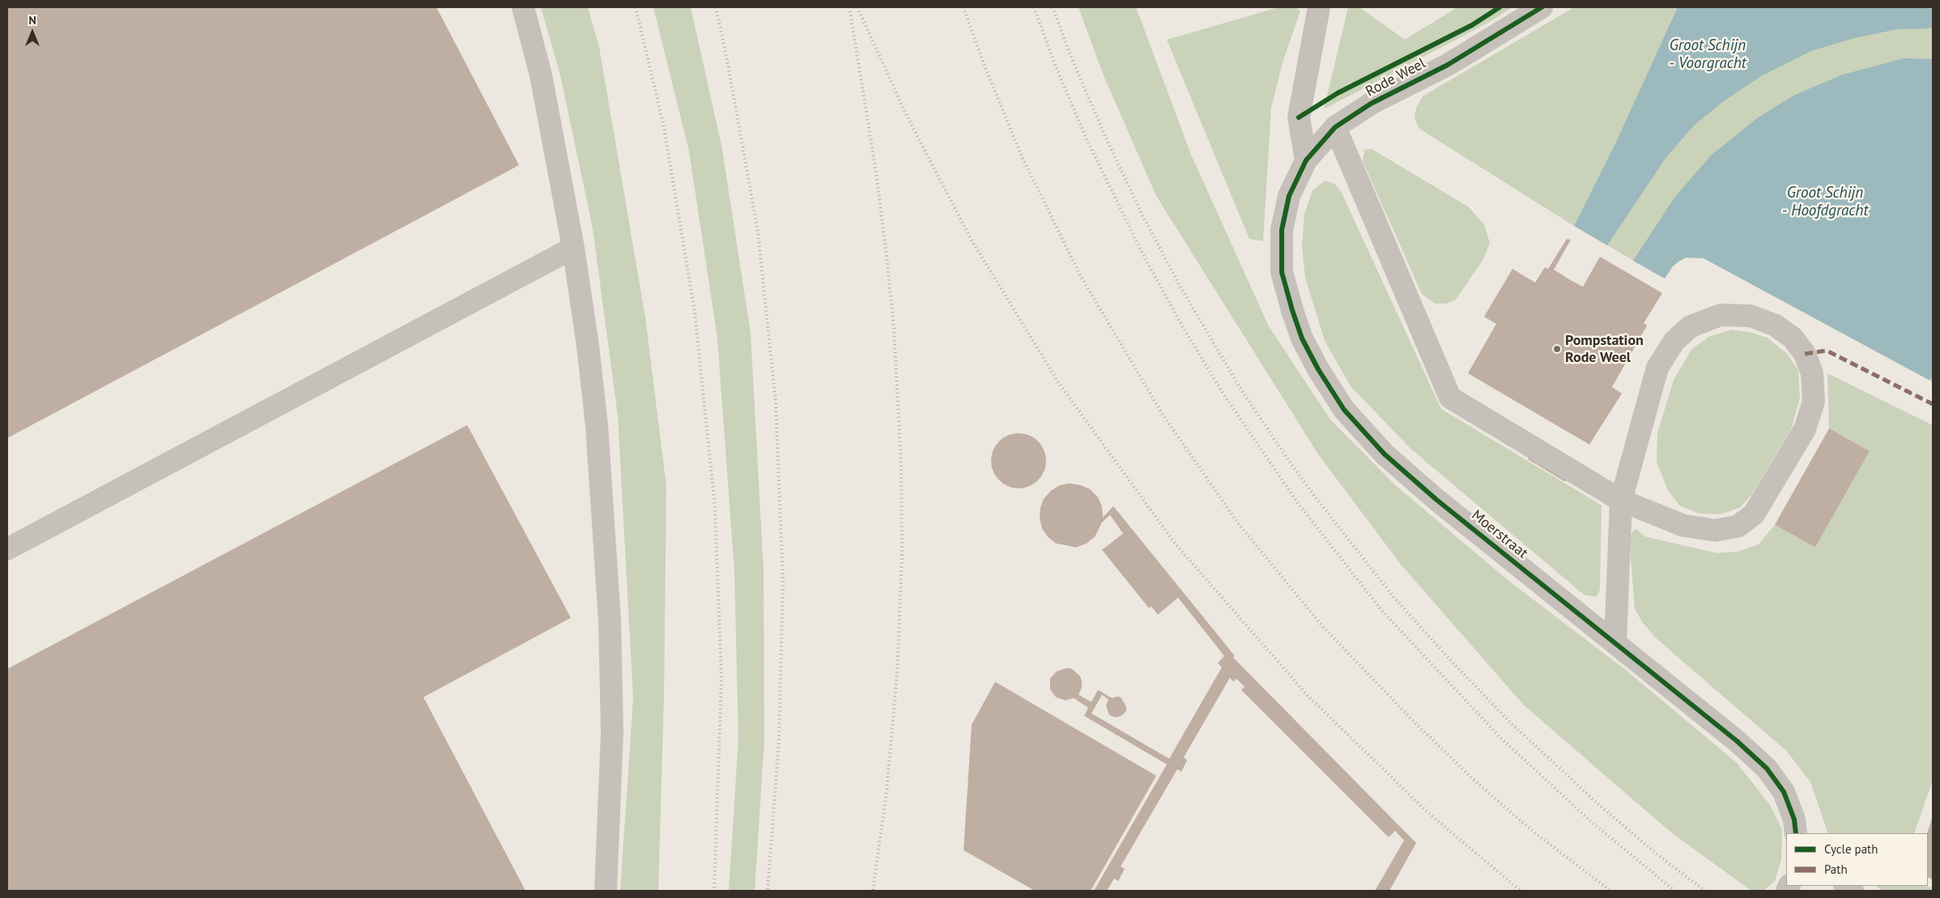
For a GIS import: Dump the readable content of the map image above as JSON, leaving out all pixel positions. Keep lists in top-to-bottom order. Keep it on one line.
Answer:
{"streets":{"street":["Rode Weel","Moerstraat"]},"crossings":[["Rode Weel","Moerstraat"]],"water":["Groot Schijn - Voorgracht","Groot Schijn - Hoofdgracht"],"places":["Pompstation Rode Weel"],"legend":["Cycle path","Path"],"north":"top"}
